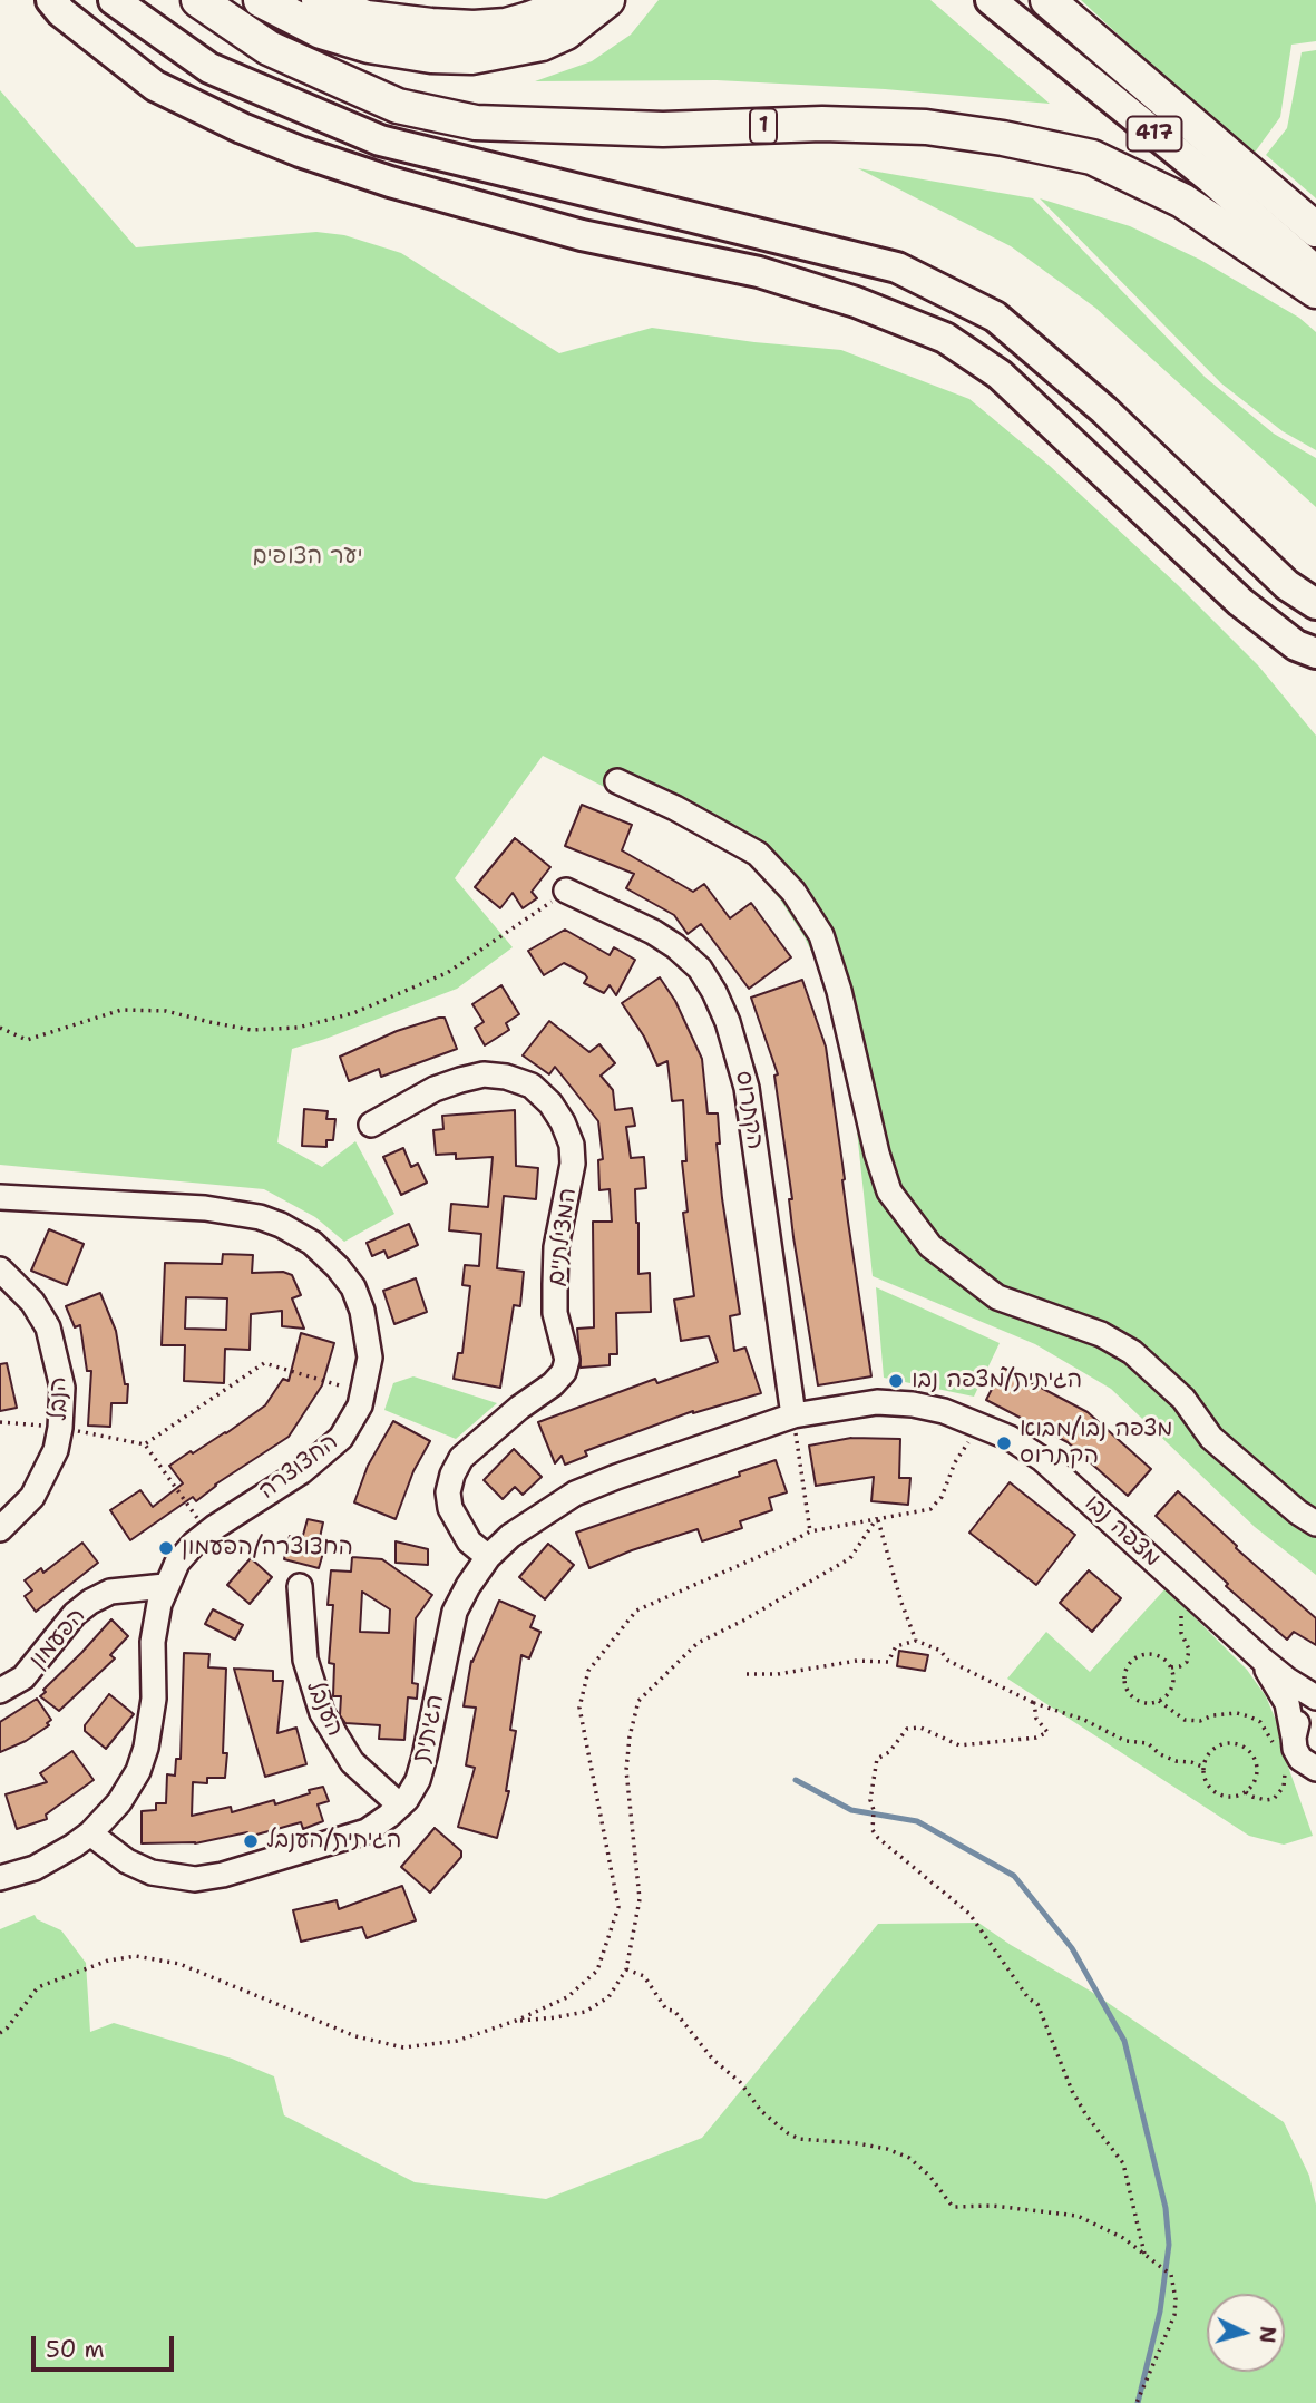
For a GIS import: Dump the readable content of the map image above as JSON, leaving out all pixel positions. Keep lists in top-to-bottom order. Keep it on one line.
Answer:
{"streets":{"highway":["1"],"main road":["417"],"street":["הקתרוס","המצילתיים","הנבל","החצוצרה","מצפה נבו","הפעמון","הענבל","הגיתית"]},"crossings":[["הקתרוס","מצפה נבו"],["הקתרוס","הגיתית"],["המצילתיים","הגיתית"],["החצוצרה","הפעמון"],["החצוצרה","הגיתית"],["מצפה נבו","הגיתית"],["הענבל","הגיתית"]],"parks":["יער הצופים"],"places":["הגיתית/מצפה נבו","מצפה נבו/מבוא הקתרוס","החצוצרה/הפעמון","הגיתית/הענבל"],"scale_bar":"50 m","north":"right"}
